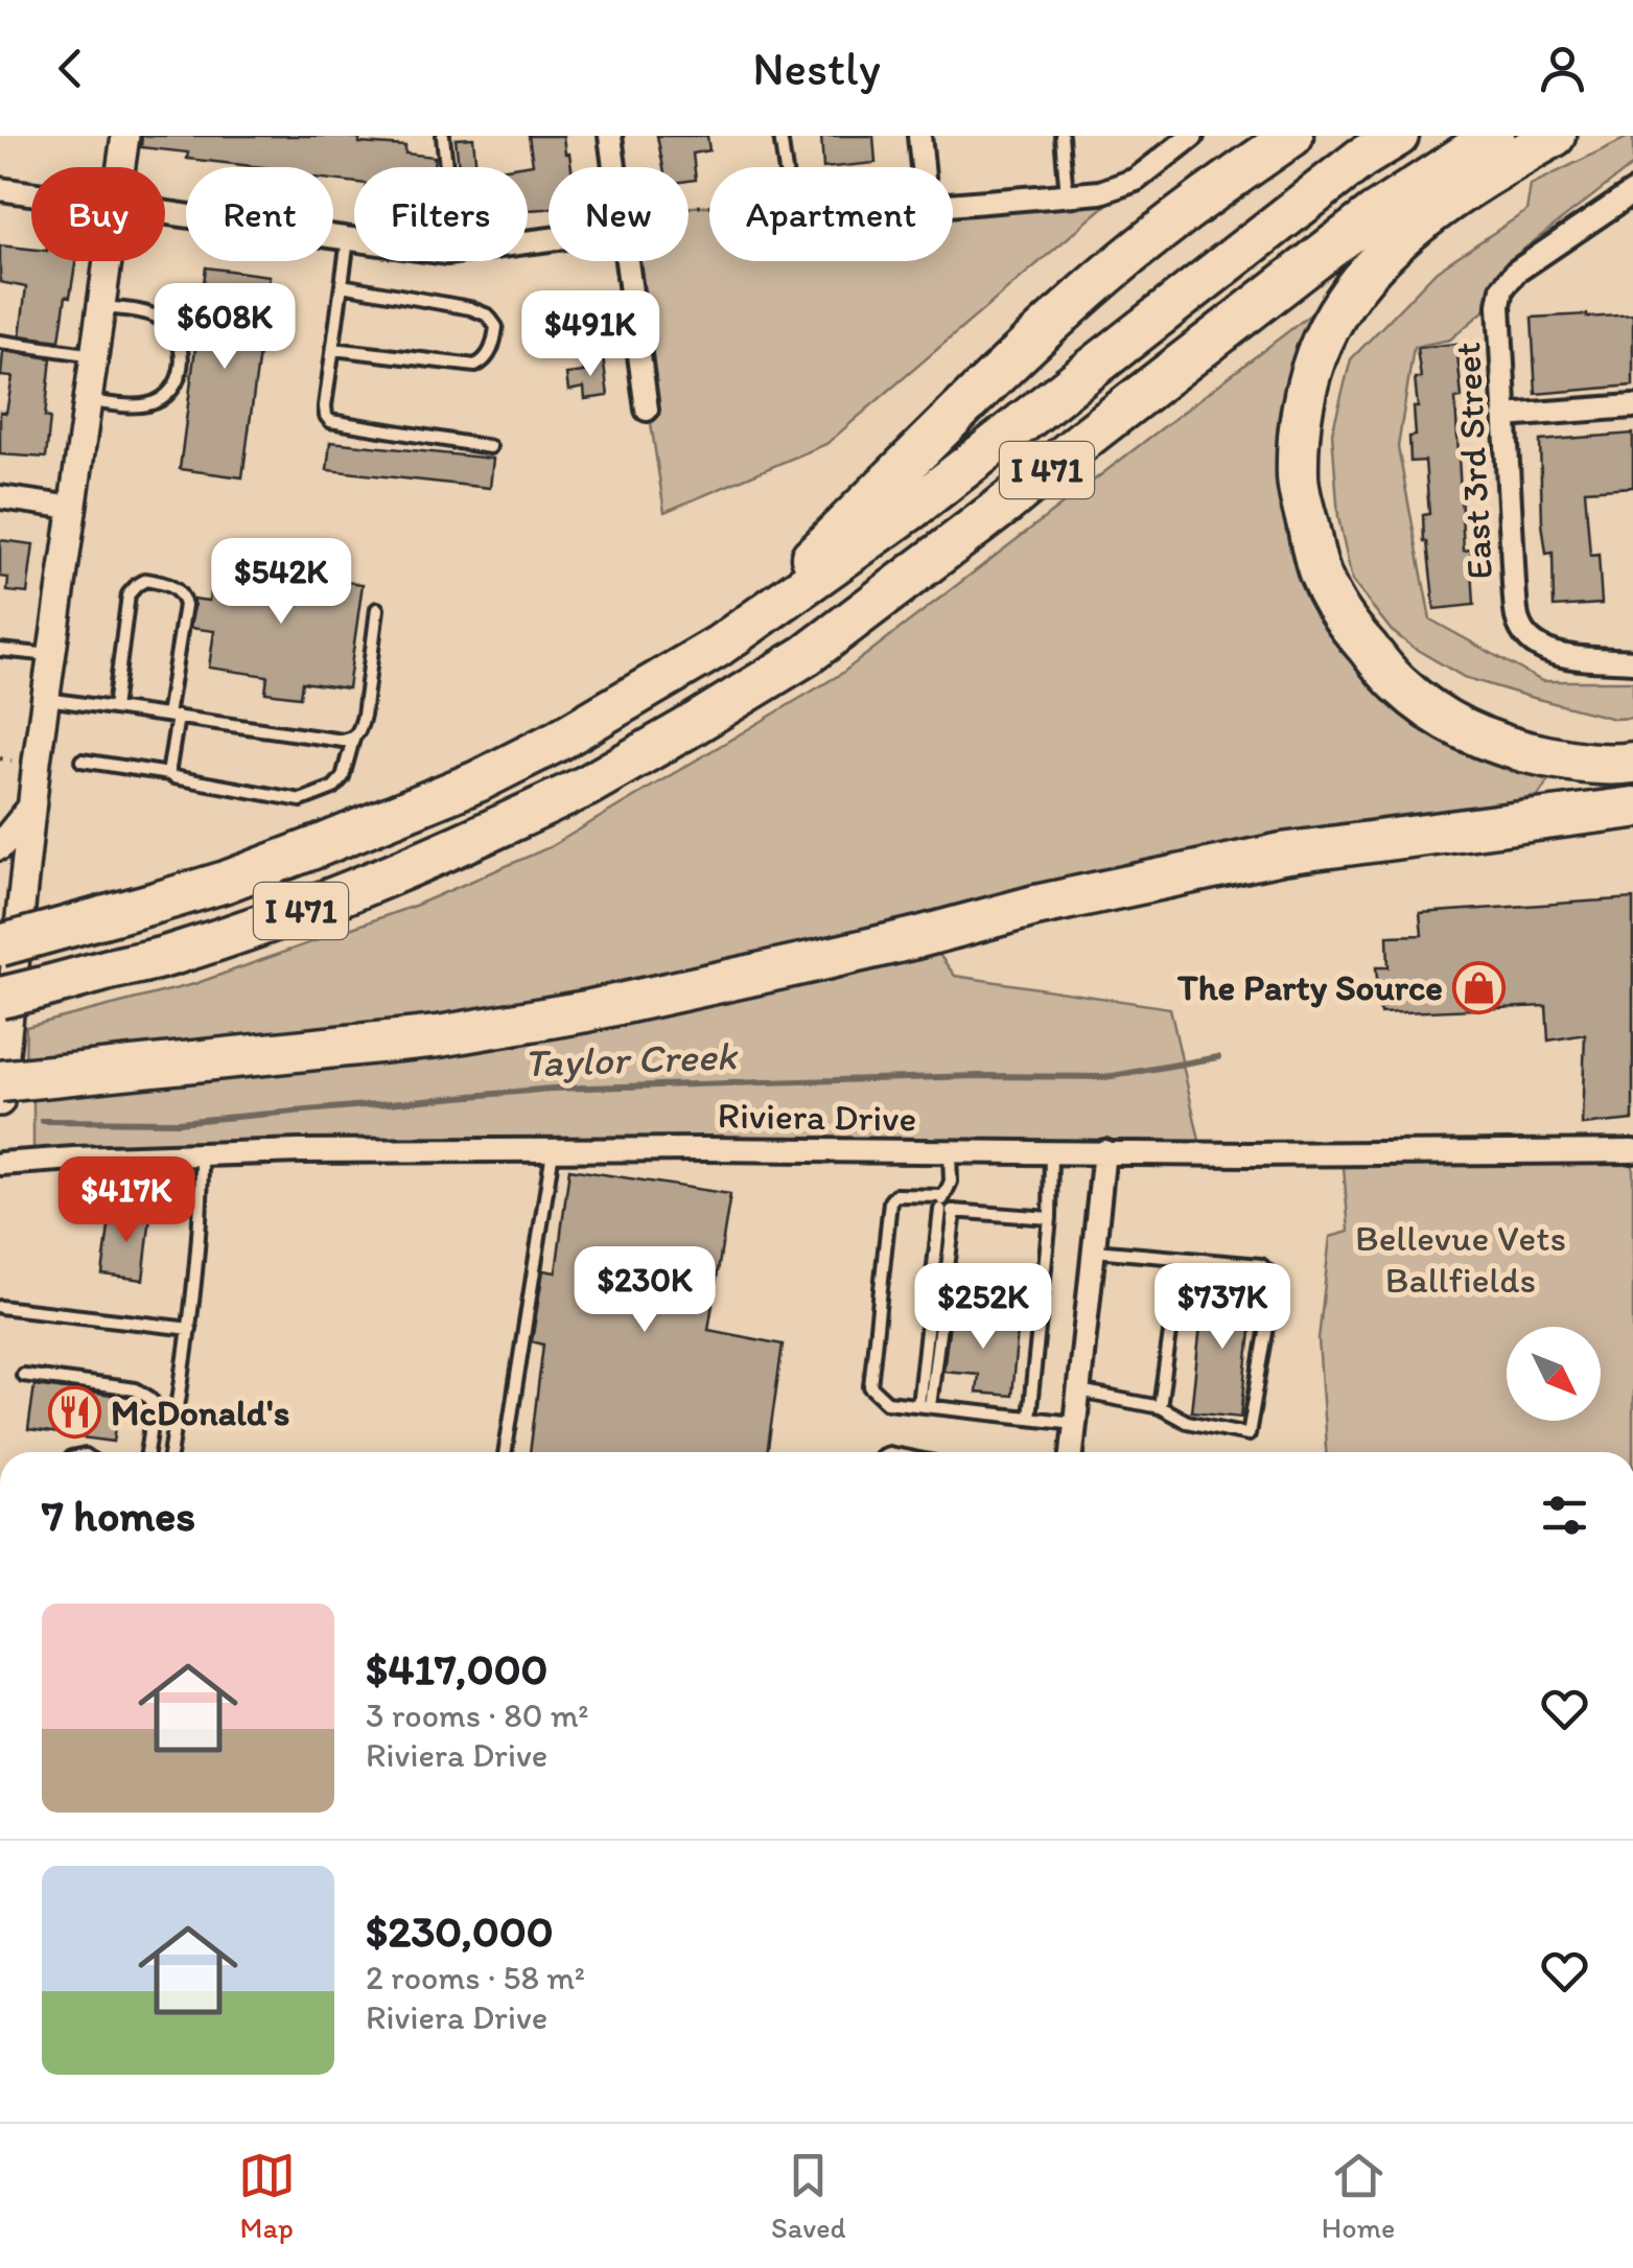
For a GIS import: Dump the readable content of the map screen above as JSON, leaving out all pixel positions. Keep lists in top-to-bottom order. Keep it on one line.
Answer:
{"streets":{"highway":["I 471"],"street":["East 3rd Street","Riviera Drive"]},"water":["Taylor Creek"],"parks":["Bellevue Vets Ballfields"],"places":{"shop":["The Party Source"],"restaurant":["McDonald's"]},"north":"bottom right","page":{"header":"Nestly","chip":["Buy","Rent","Filters","New","Apartment"],"price":["$608K","$491K","$542K","$417K","$230K","$252K","$737K"],"heading":"7 homes","list":[{"name":"$417,000","note":"3 rooms · 80 m² · Riviera Drive"},{"name":"$230,000","note":"2 rooms · 58 m² · Riviera Drive"}],"tabs":["Map","Saved","Home"]}}
